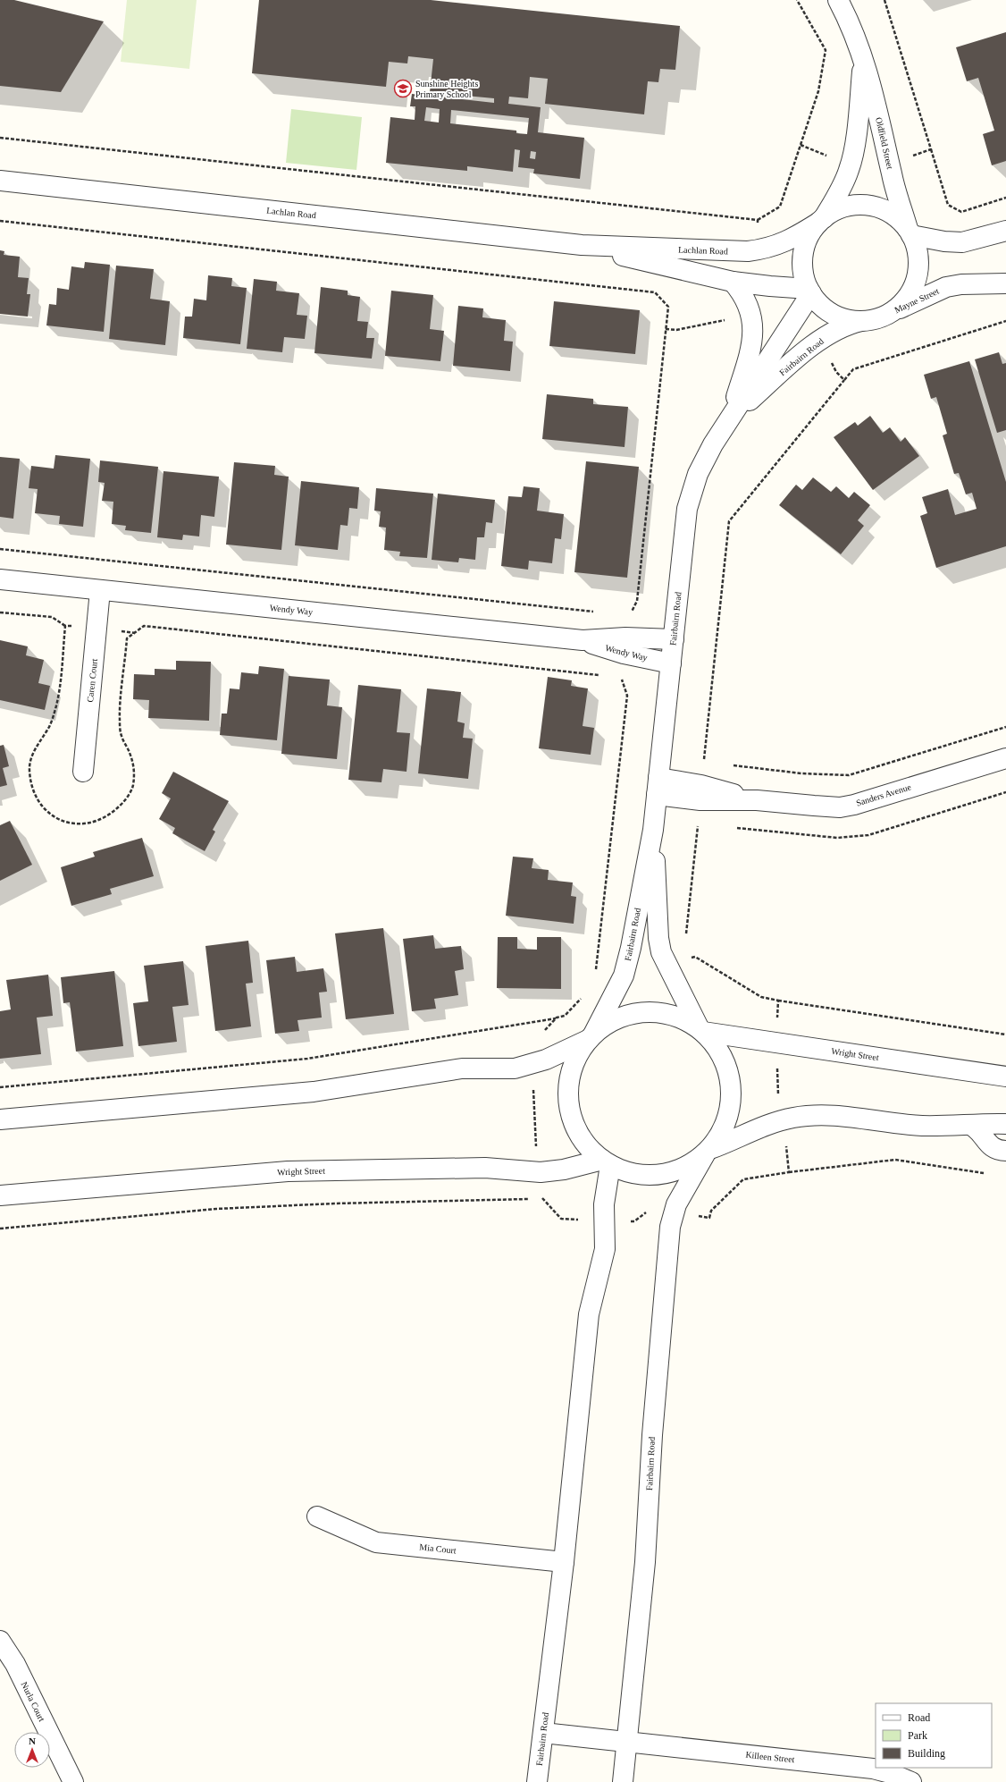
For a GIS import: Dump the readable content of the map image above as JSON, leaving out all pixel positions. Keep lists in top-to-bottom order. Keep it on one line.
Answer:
{"streets":{"street":["Oldfield Street","Lachlan Road","Mayne Street","Fairbairn Road","Wendy Way","Caren Court","Sanders Avenue","Wright Street","Mia Court","Nurla Court","Killeen Street"]},"crossings":[["Oldfield Street","Lachlan Road"],["Oldfield Street","Mayne Street"],["Oldfield Street","Fairbairn Road"],["Lachlan Road","Mayne Street"],["Lachlan Road","Fairbairn Road"],["Mayne Street","Fairbairn Road"],["Fairbairn Road","Wendy Way"],["Fairbairn Road","Sanders Avenue"],["Fairbairn Road","Wright Street"],["Fairbairn Road","Mia Court"],["Fairbairn Road","Killeen Street"],["Wendy Way","Caren Court"]],"places":{"school or university":["Sunshine Heights Primary School"]},"legend":["Road","Park","Building"],"north":"top"}
